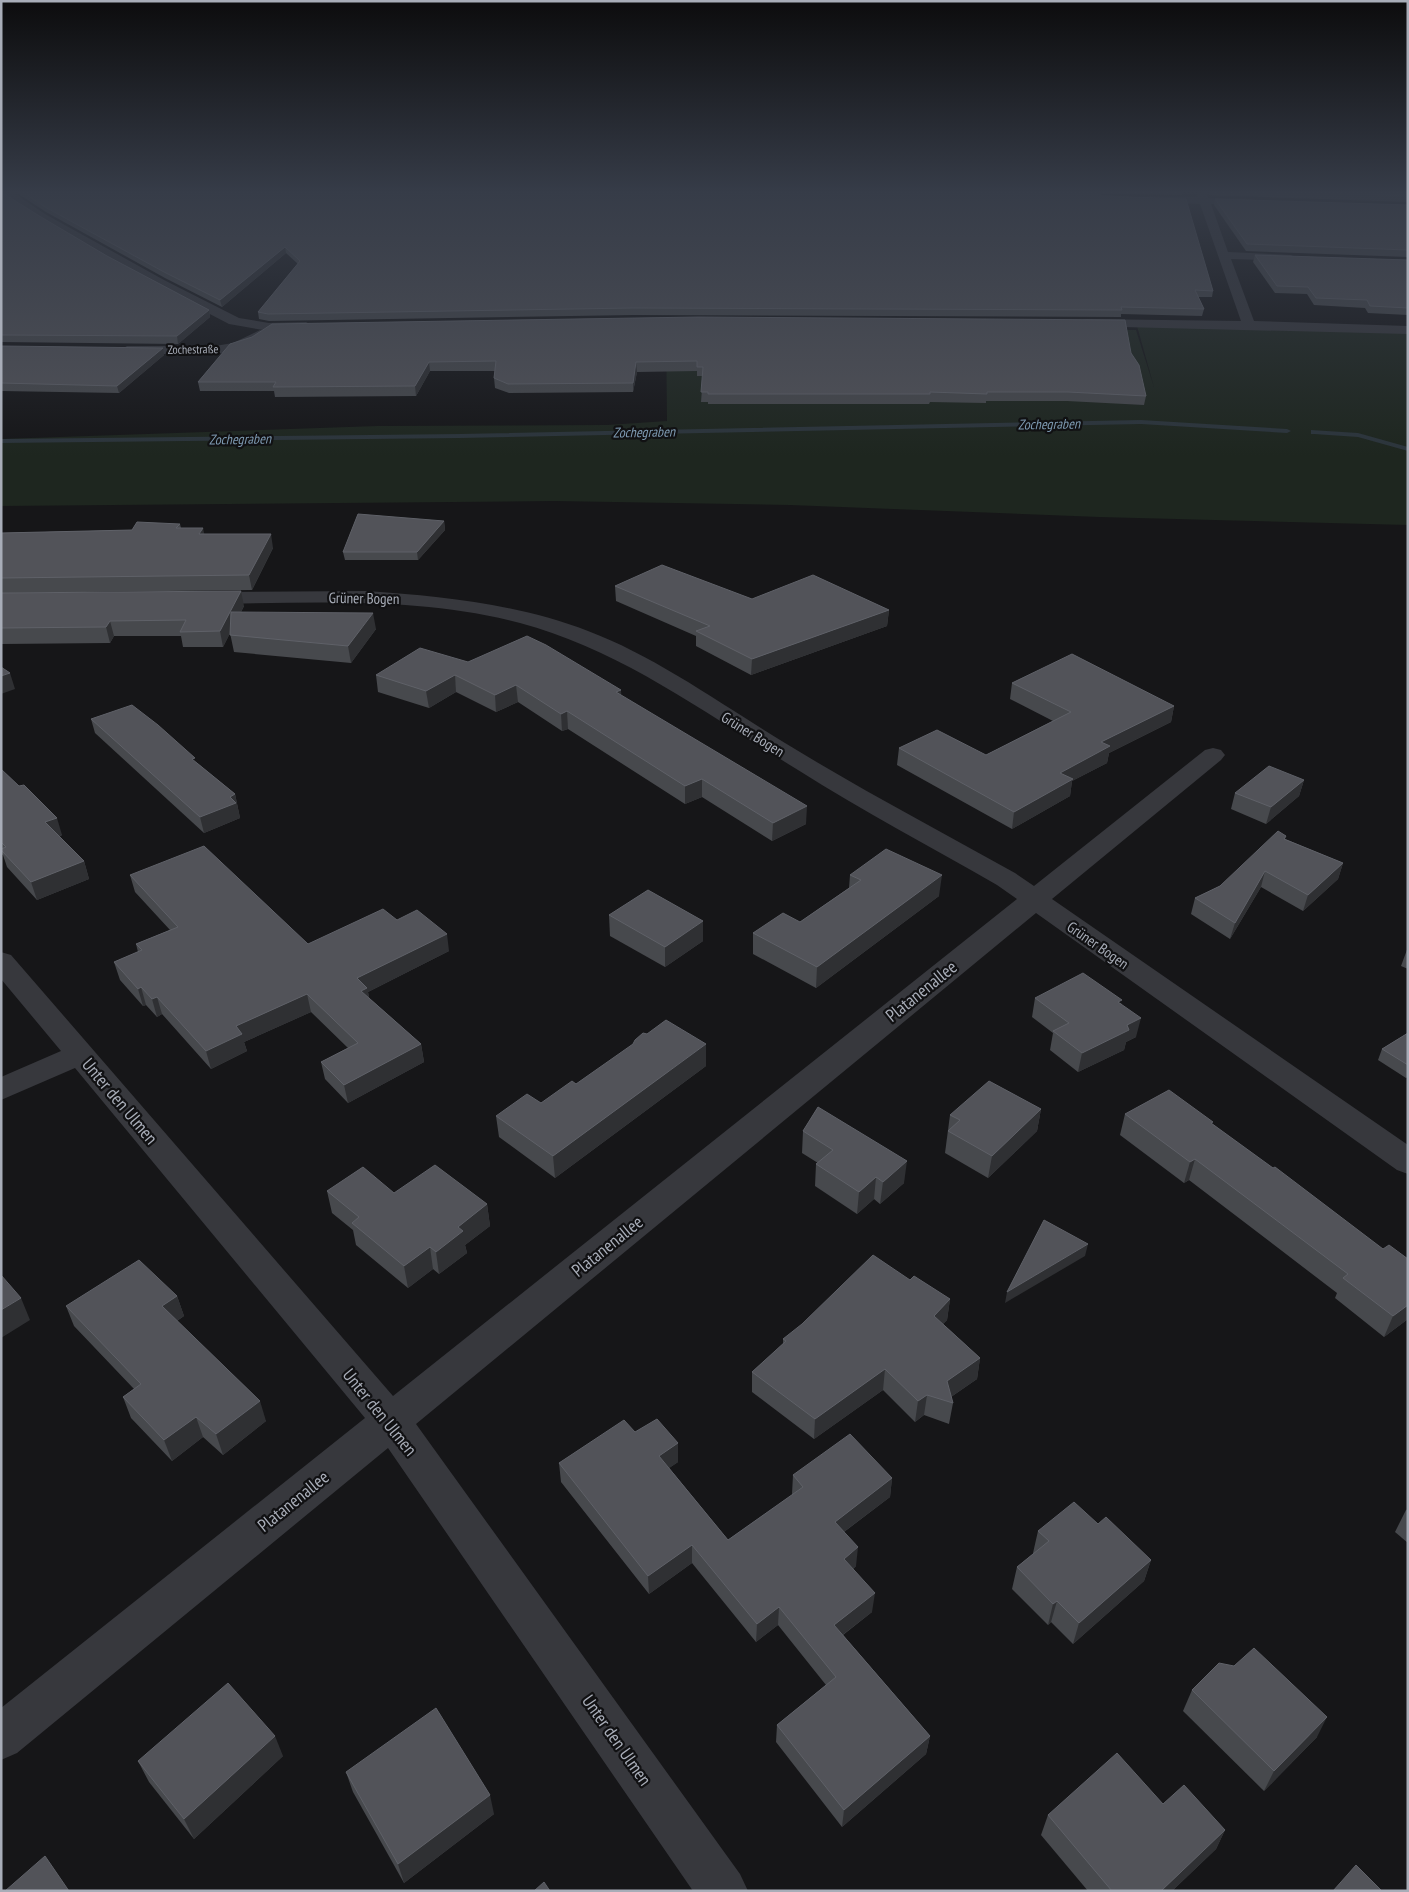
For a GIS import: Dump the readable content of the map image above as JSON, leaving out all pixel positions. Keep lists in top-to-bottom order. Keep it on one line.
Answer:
{"streets":{"street":["Zochestraße","Grüner Bogen","Platanenallee","Unter den Ulmen"]},"crossings":[["Grüner Bogen","Platanenallee"],["Platanenallee","Unter den Ulmen"]],"water":["Zochegraben"]}
